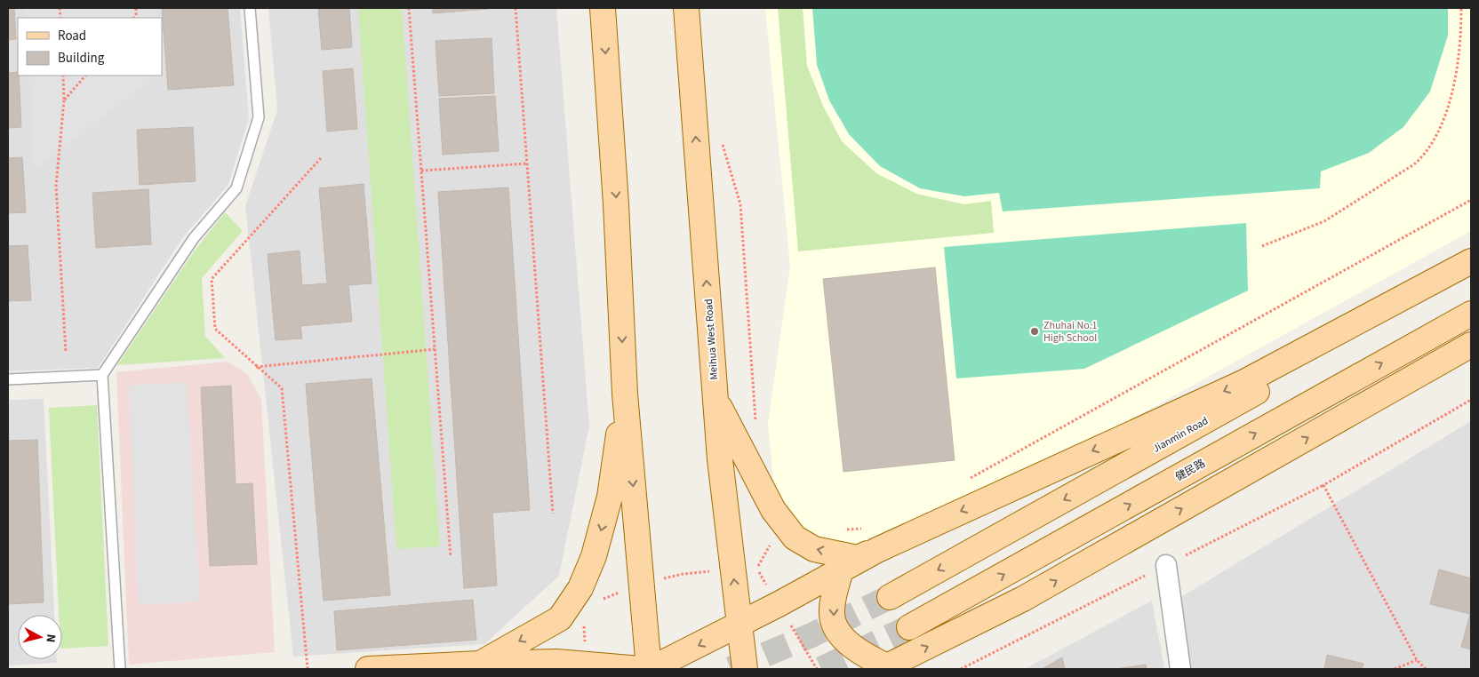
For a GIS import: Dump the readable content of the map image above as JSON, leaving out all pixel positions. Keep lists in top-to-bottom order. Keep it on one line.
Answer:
{"streets":{"main road":["Meihua West Road","Jianmin Road","健民路"]},"places":["Zhuhai No.1 High School"],"legend":["Road","Building"],"north":"right"}
